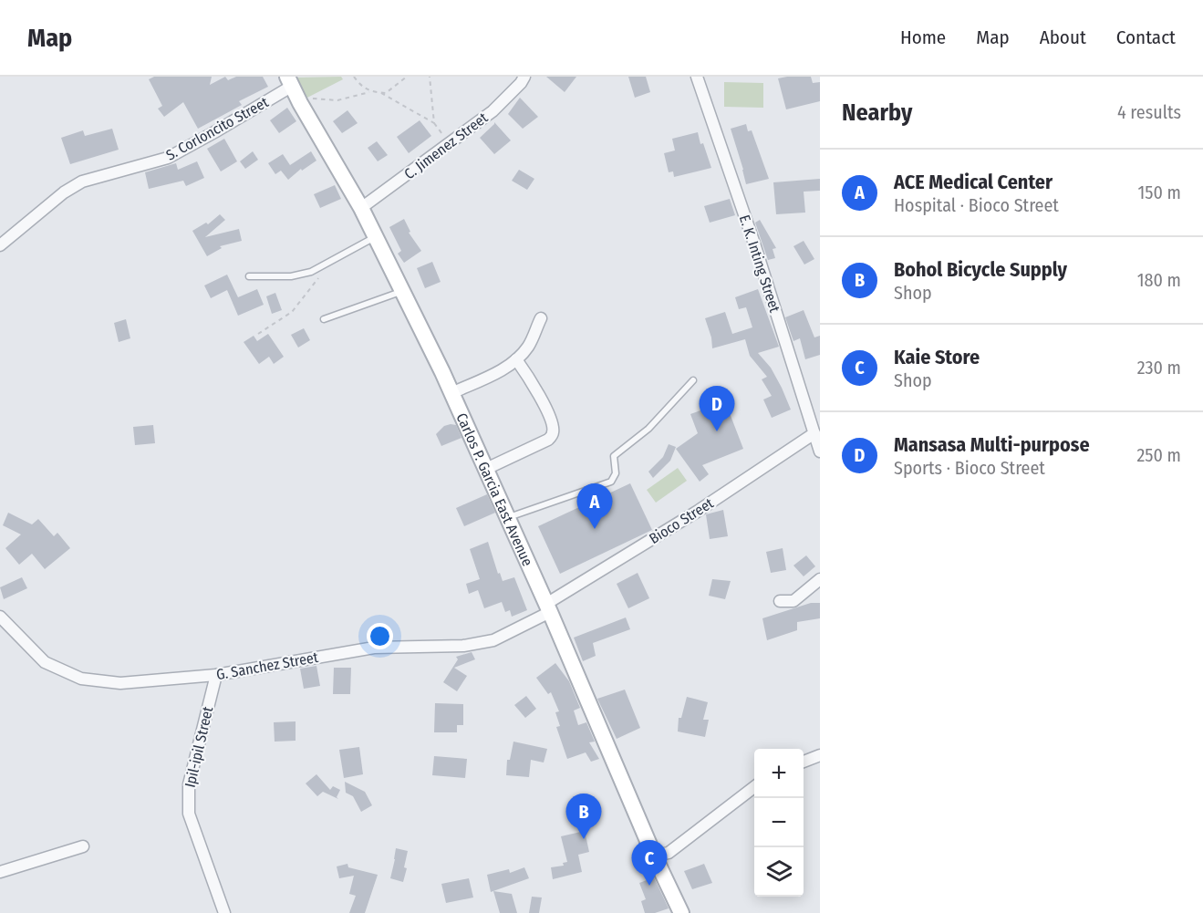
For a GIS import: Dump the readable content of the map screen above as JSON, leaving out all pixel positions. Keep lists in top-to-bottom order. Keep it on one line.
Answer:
{"streets":{"main road":["Carlos P. Garcia East Avenue"],"street":["S. Corloncito Street","C. Jimenez Street","E. K. Inting Street","Bioco Street","G. Sanchez Street","Ipil-ipil Street"]},"crossings":[["S. Corloncito Street","Carlos P. Garcia East Avenue"],["C. Jimenez Street","Carlos P. Garcia East Avenue"],["E. K. Inting Street","Bioco Street"],["Carlos P. Garcia East Avenue","Bioco Street"],["Carlos P. Garcia East Avenue","G. Sanchez Street"],["Bioco Street","G. Sanchez Street"],["G. Sanchez Street","Ipil-ipil Street"]],"page":{"header":"Map","nav":["Home","Map","About","Contact"],"heading":["Nearby","4 results"],"list":[{"mark":"A","name":"ACE Medical Center","note":"Hospital · Bioco Street","value":"150 m"},{"mark":"B","name":"Bohol Bicycle Supply","note":"Shop","value":"180 m"},{"mark":"C","name":"Kaie Store","note":"Shop","value":"230 m"},{"mark":"D","name":"Mansasa Multi-purpose","note":"Sports · Bioco Street","value":"250 m"}],"pins":["D","A","B","C"],"map_buttons":["+","−"]}}
